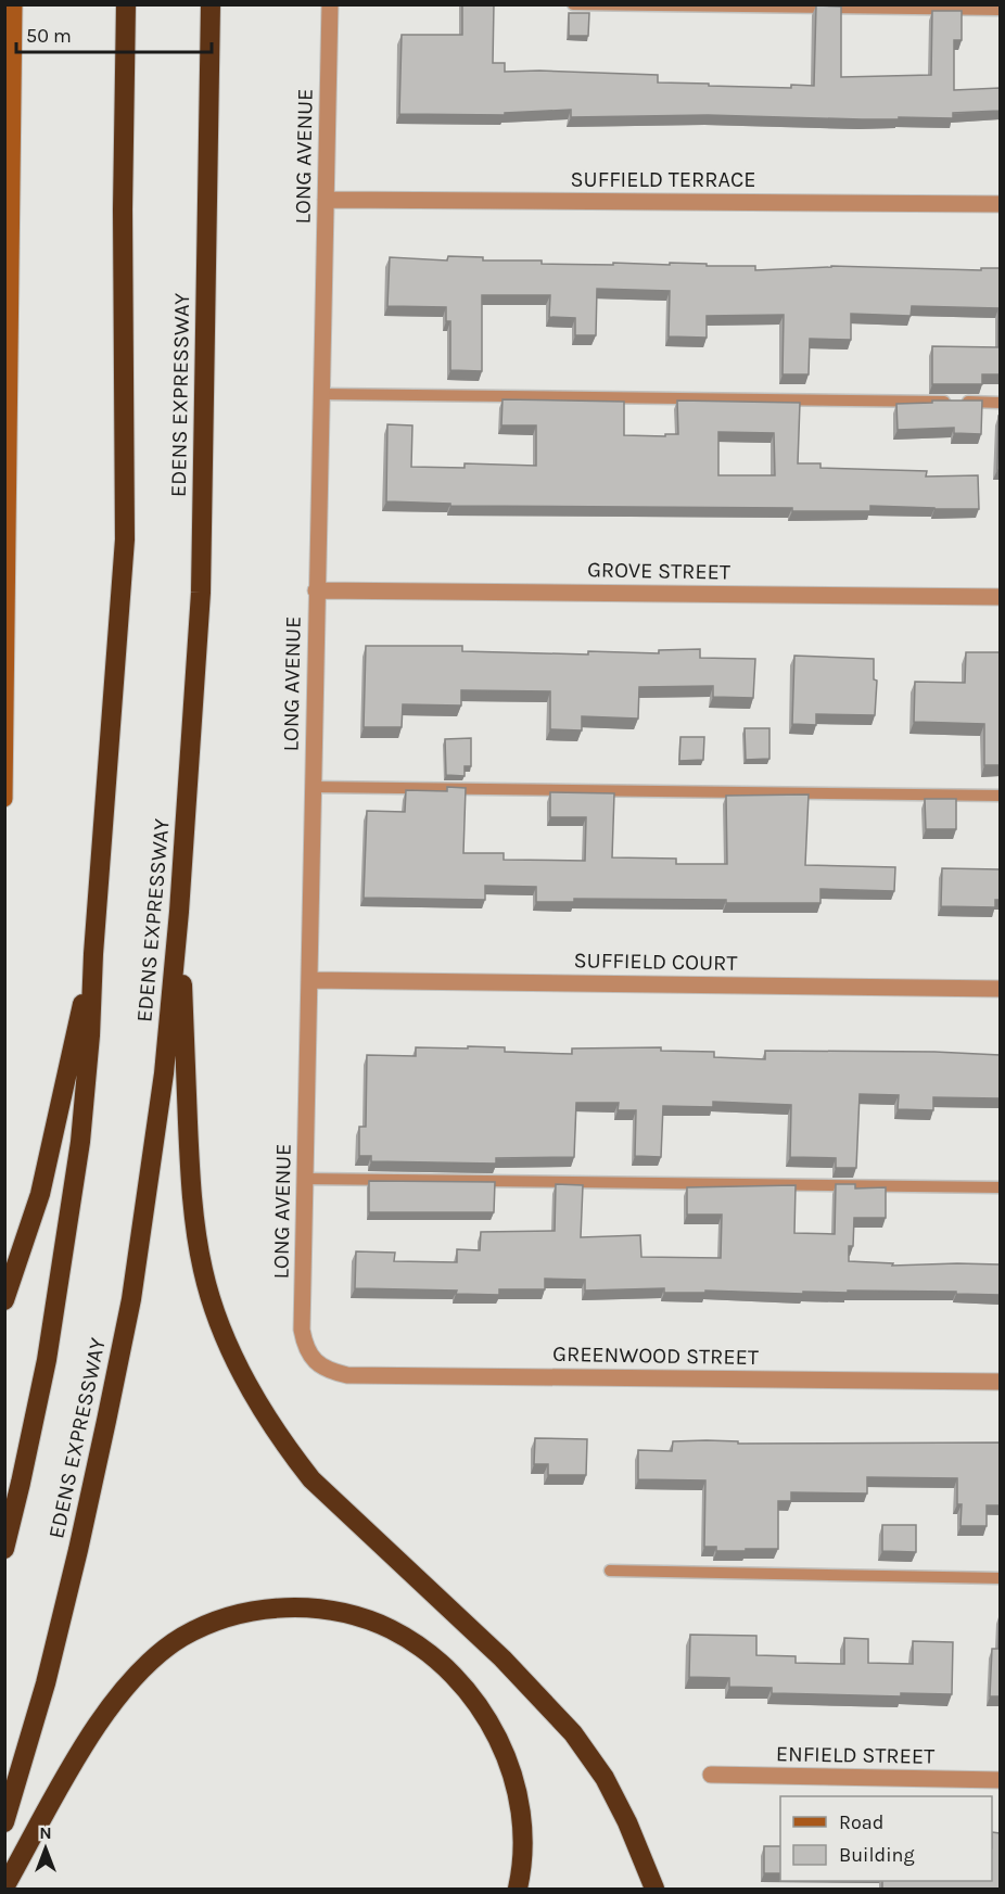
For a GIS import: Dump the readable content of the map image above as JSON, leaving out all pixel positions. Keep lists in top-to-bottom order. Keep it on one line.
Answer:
{"streets":{"highway":["EDENS EXPRESSWAY"],"street":["LONG AVENUE","SUFFIELD TERRACE","GROVE STREET","SUFFIELD COURT","GREENWOOD STREET","ENFIELD STREET"]},"crossings":[["LONG AVENUE","SUFFIELD TERRACE"],["LONG AVENUE","GROVE STREET"],["LONG AVENUE","SUFFIELD COURT"],["LONG AVENUE","GREENWOOD STREET"]],"legend":["Road","Building"],"scale_bar":"50 m","north":"top"}
